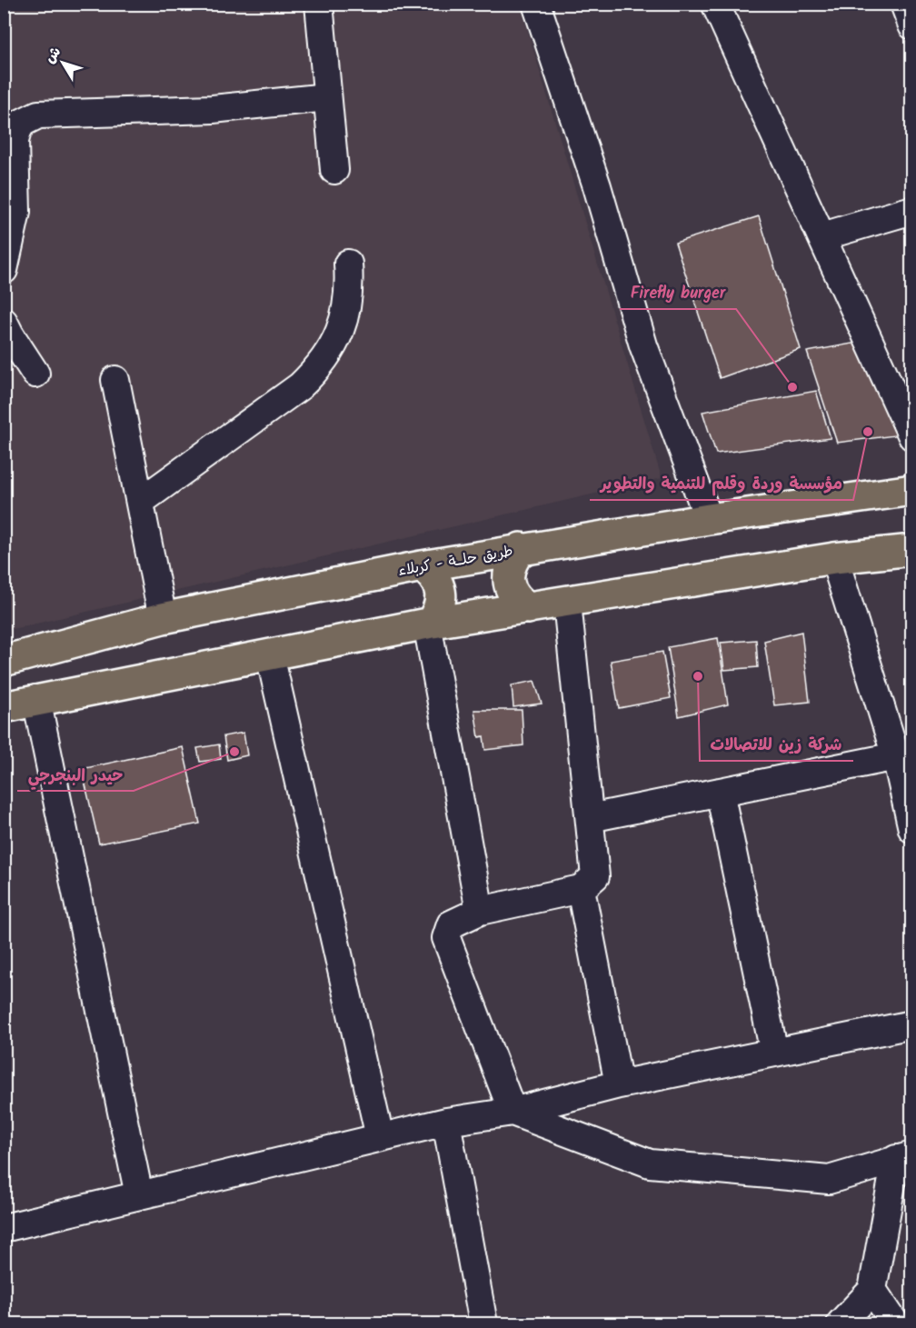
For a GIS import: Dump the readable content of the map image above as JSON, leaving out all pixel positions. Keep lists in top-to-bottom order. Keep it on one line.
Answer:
{"streets":{"main road":["طريق حلــة - كربلاء"]},"places":["Firefly burger","مؤسسة وردة وقلم للتنمية والتطوير","شركة زين للاتصالات","حيدر البنجرجي"],"north":"top left"}
